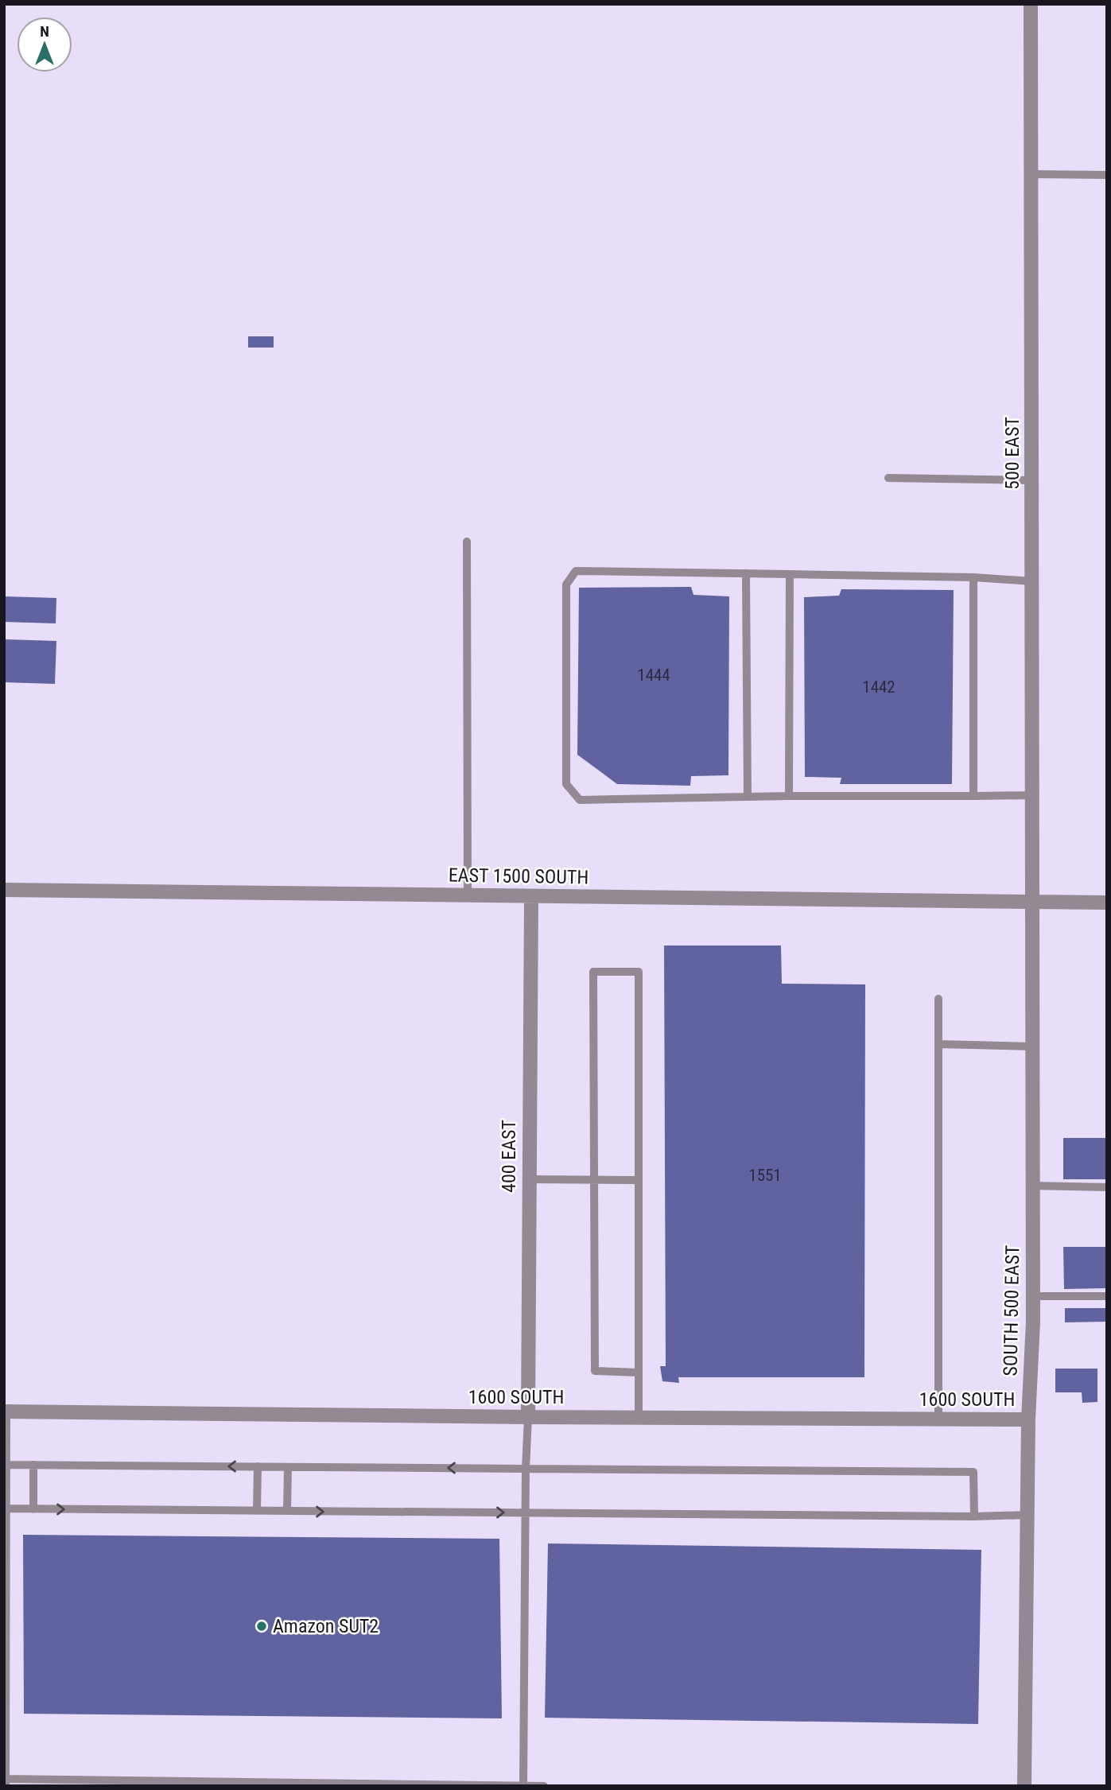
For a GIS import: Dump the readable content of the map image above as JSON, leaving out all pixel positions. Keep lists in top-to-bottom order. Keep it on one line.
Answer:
{"streets":{"street":["500 EAST","EAST 1500 SOUTH","400 EAST","SOUTH 500 EAST","1600 SOUTH"]},"crossings":[["500 EAST","EAST 1500 SOUTH"],["500 EAST","SOUTH 500 EAST"],["EAST 1500 SOUTH","400 EAST"],["EAST 1500 SOUTH","SOUTH 500 EAST"],["400 EAST","1600 SOUTH"],["SOUTH 500 EAST","1600 SOUTH"]],"places":["Amazon SUT2"],"house_numbers":["1444","1442","1551"],"north":"top"}
